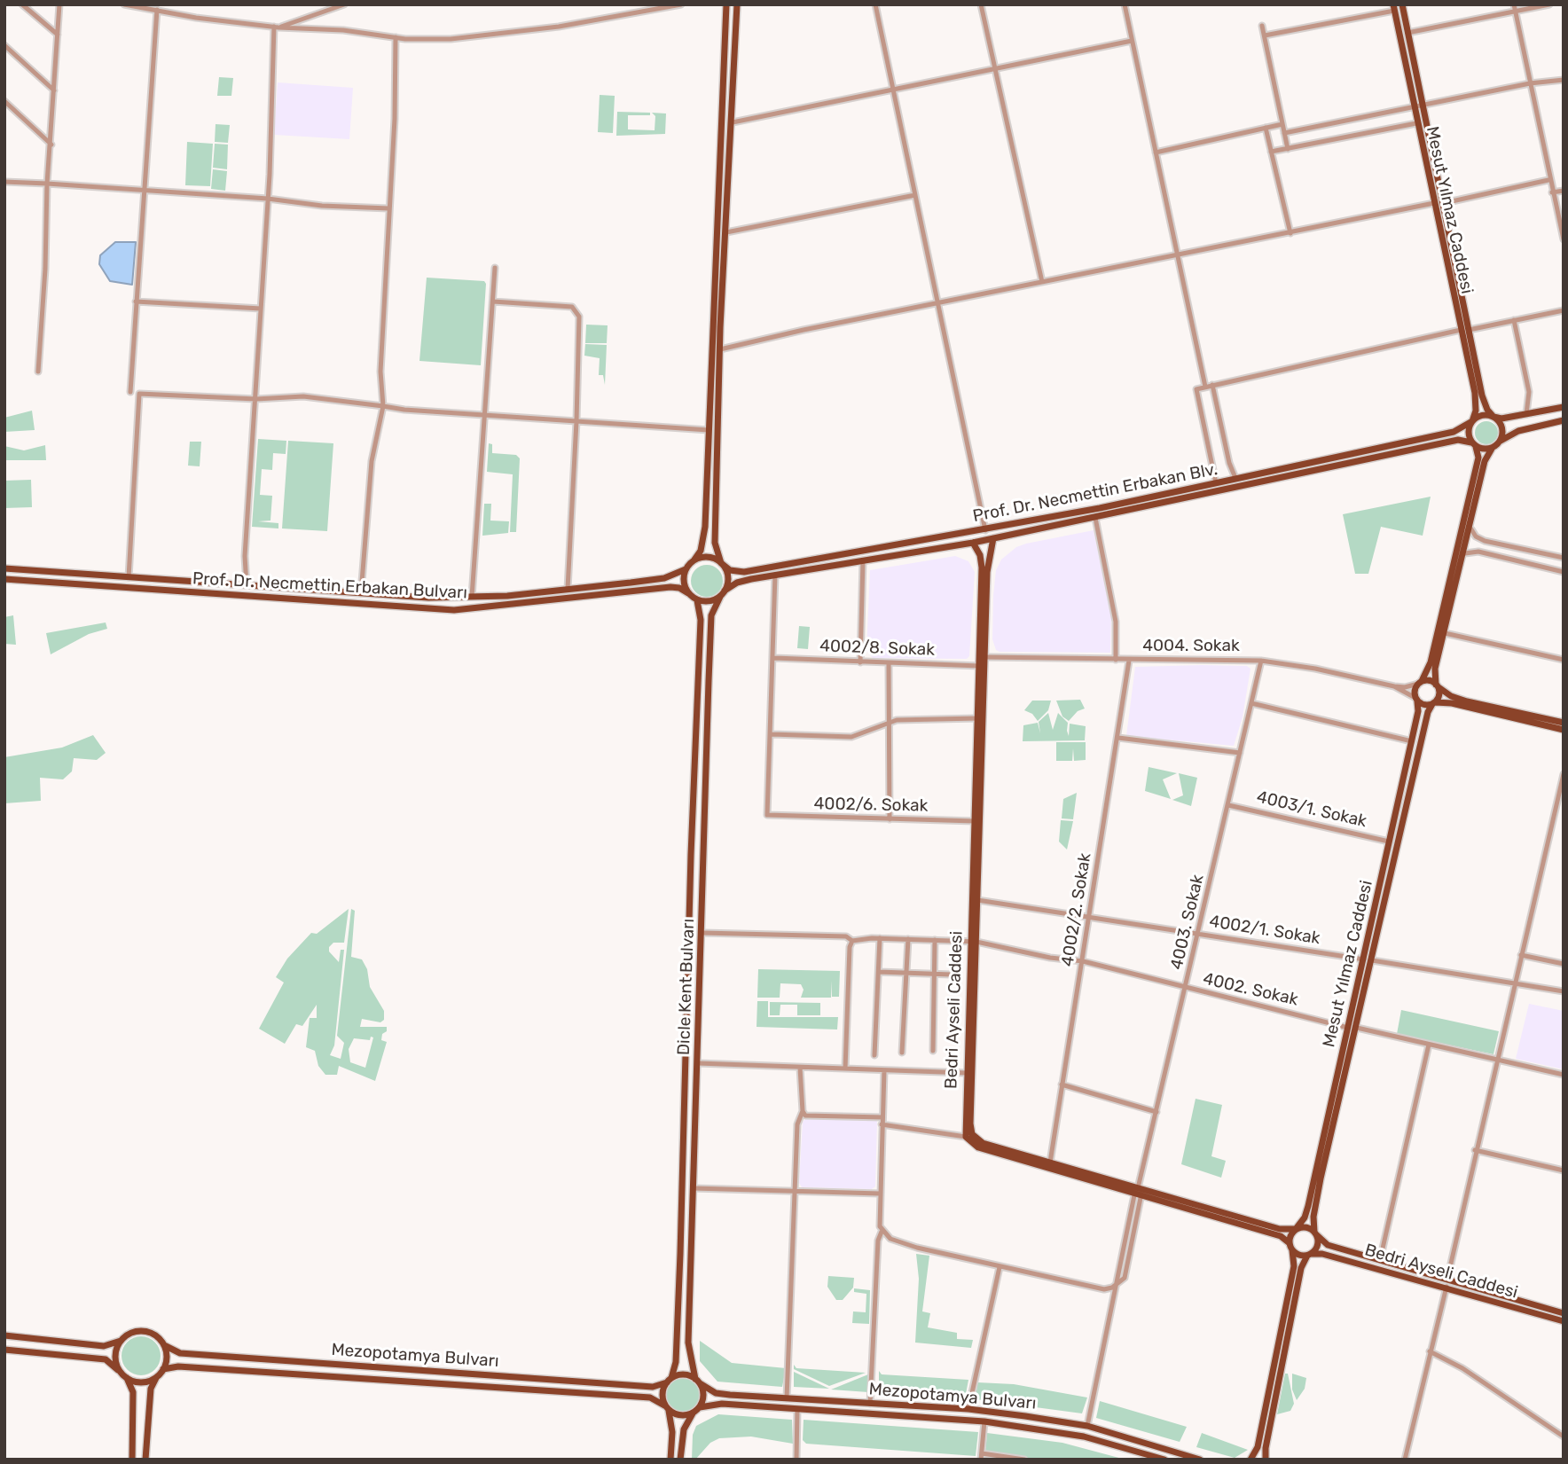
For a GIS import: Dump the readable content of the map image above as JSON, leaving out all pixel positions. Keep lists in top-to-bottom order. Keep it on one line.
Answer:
{"streets":{"main road":["Mesut Yılmaz Caddesi","Prof. Dr. Necmettin Erbakan Blv.","Prof. Dr. Necmettin Erbakan Bulvarı","Dicle Kent Bulvarı","Bedri Ayseli Caddesi","Mezopotamya Bulvarı"],"street":["4004. Sokak","4002/8. Sokak","4002/6. Sokak","4003/1. Sokak","4002/2. Sokak","4003. Sokak","4002/1. Sokak","4002. Sokak"]},"crossings":[["Mesut Yılmaz Caddesi","Prof. Dr. Necmettin Erbakan Blv."],["Mesut Yılmaz Caddesi","4003/1. Sokak"],["Mesut Yılmaz Caddesi","4002/1. Sokak"],["Mesut Yılmaz Caddesi","4002. Sokak"],["Mesut Yılmaz Caddesi","Bedri Ayseli Caddesi"],["Prof. Dr. Necmettin Erbakan Blv.","Prof. Dr. Necmettin Erbakan Bulvarı"],["Prof. Dr. Necmettin Erbakan Blv.","Dicle Kent Bulvarı"],["Prof. Dr. Necmettin Erbakan Blv.","Bedri Ayseli Caddesi"],["Prof. Dr. Necmettin Erbakan Bulvarı","Dicle Kent Bulvarı"],["4004. Sokak","4002/2. Sokak"],["4004. Sokak","4003. Sokak"],["4004. Sokak","Bedri Ayseli Caddesi"],["4002/8. Sokak","Bedri Ayseli Caddesi"],["4002/6. Sokak","Bedri Ayseli Caddesi"],["4003/1. Sokak","4003. Sokak"],["4002/2. Sokak","4002/1. Sokak"],["4002/2. Sokak","4002. Sokak"],["4002/2. Sokak","Bedri Ayseli Caddesi"],["4003. Sokak","4002/1. Sokak"],["4003. Sokak","4002. Sokak"],["4003. Sokak","Bedri Ayseli Caddesi"],["4003. Sokak","Mezopotamya Bulvarı"],["4002/1. Sokak","Bedri Ayseli Caddesi"],["Dicle Kent Bulvarı","4002. Sokak"],["Dicle Kent Bulvarı","Mezopotamya Bulvarı"],["4002. Sokak","Bedri Ayseli Caddesi"]]}
